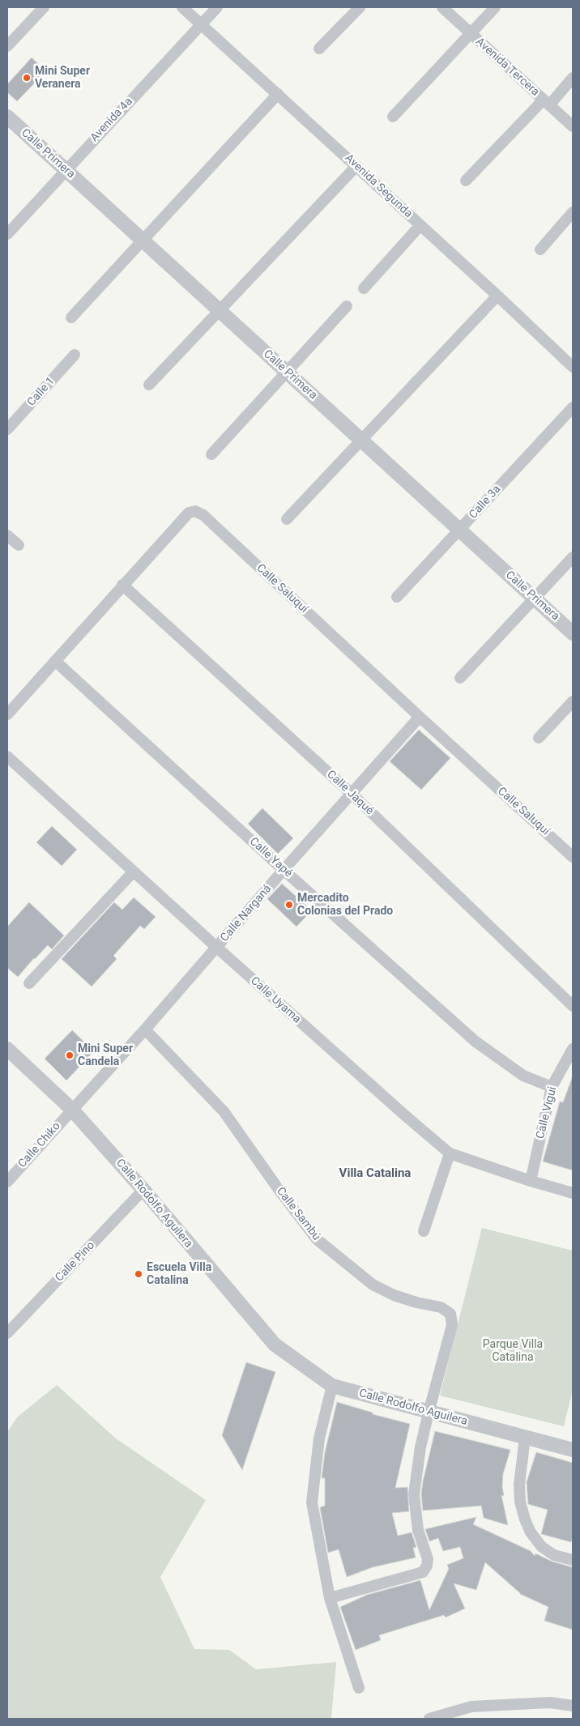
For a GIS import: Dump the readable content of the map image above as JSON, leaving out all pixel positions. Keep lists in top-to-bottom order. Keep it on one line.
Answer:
{"streets":{"street":["Avenida Tercera","Avenida 4a","Calle Primera","Avenida Segunda","Calle 1","Calle 3a","Calle Saluquí","Calle Jaqué","Calle Yapé","Calle Narganá","Calle Uyama","Calle Vigui","Calle Chiko","Calle Rodolfo Aguilera","Calle Sambú","Calle Pino"]},"crossings":[["Avenida 4a","Calle Primera"],["Avenida 4a","Avenida Segunda"],["Calle Primera","Calle 3a"],["Calle Saluquí","Calle Jaqué"],["Calle Saluquí","Calle Yapé"],["Calle Saluquí","Calle Narganá"],["Calle Jaqué","Calle Narganá"],["Calle Yapé","Calle Narganá"],["Calle Yapé","Calle Vigui"],["Calle Narganá","Calle Uyama"],["Calle Narganá","Calle Chiko"],["Calle Narganá","Calle Rodolfo Aguilera"],["Calle Narganá","Calle Sambú"],["Calle Uyama","Calle Vigui"],["Calle Chiko","Calle Rodolfo Aguilera"],["Calle Rodolfo Aguilera","Calle Sambú"],["Calle Rodolfo Aguilera","Calle Pino"]],"districts":["Villa Catalina"],"parks":["Parque Villa Catalina"],"places":["Mini Super Veranera","Mercadito Colonias del Prado","Mini Super Candela","Escuela Villa Catalina"]}
